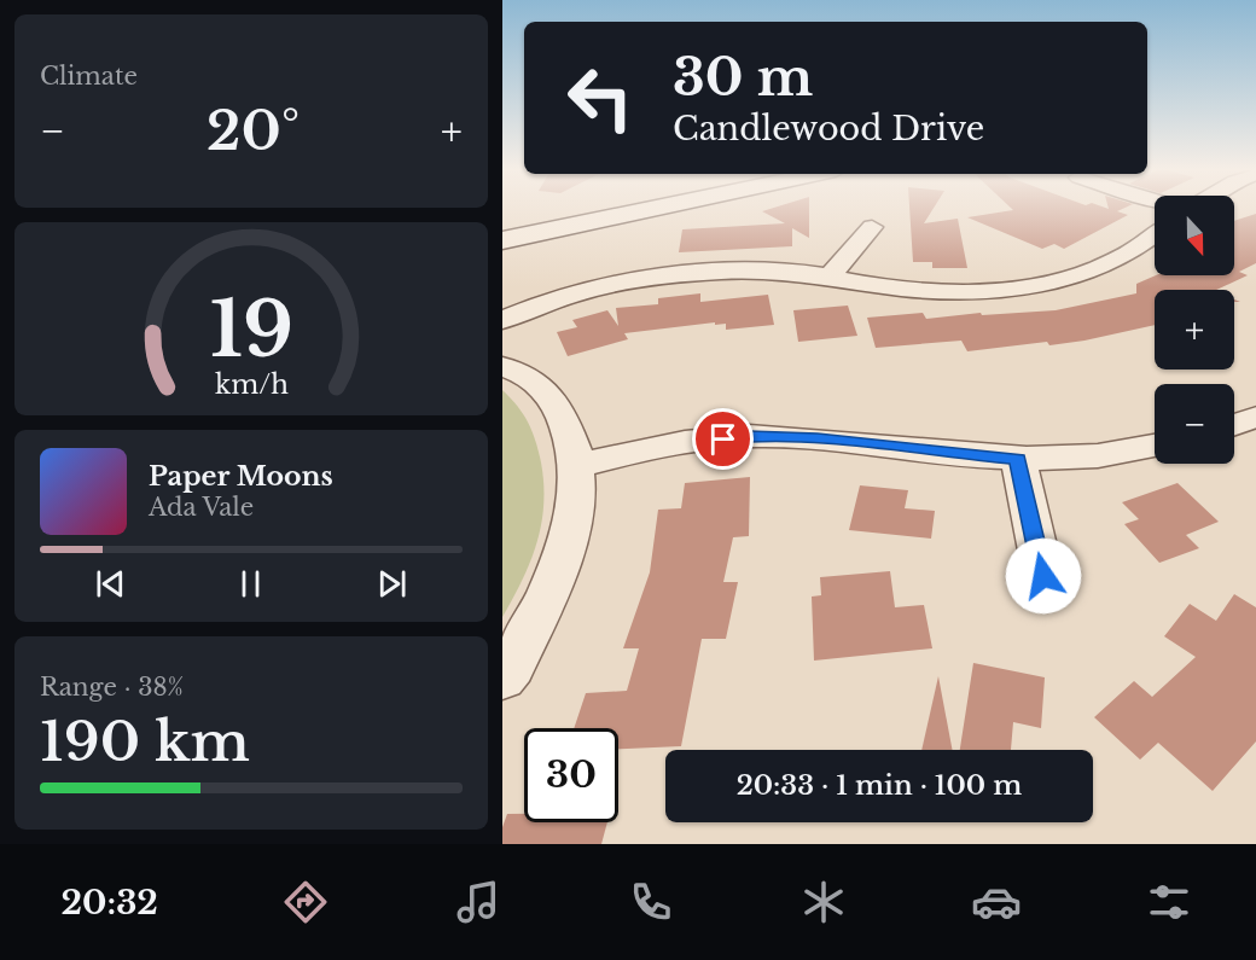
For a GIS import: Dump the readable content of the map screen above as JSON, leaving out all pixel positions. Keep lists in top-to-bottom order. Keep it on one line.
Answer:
{"north":"bottom","page":{"tile":["Climate",["Range · 38%","190 km"]],"turn":["30 m","Candlewood Drive"],"heat":["−","20°","+"],"map_buttons":["+","−"],"song":["Paper Moons","Ada Vale"],"limit":"30","trip":"20:33 · 1 min · 100 m","tabs":"20:32","gauge":["19","km/h"]}}
